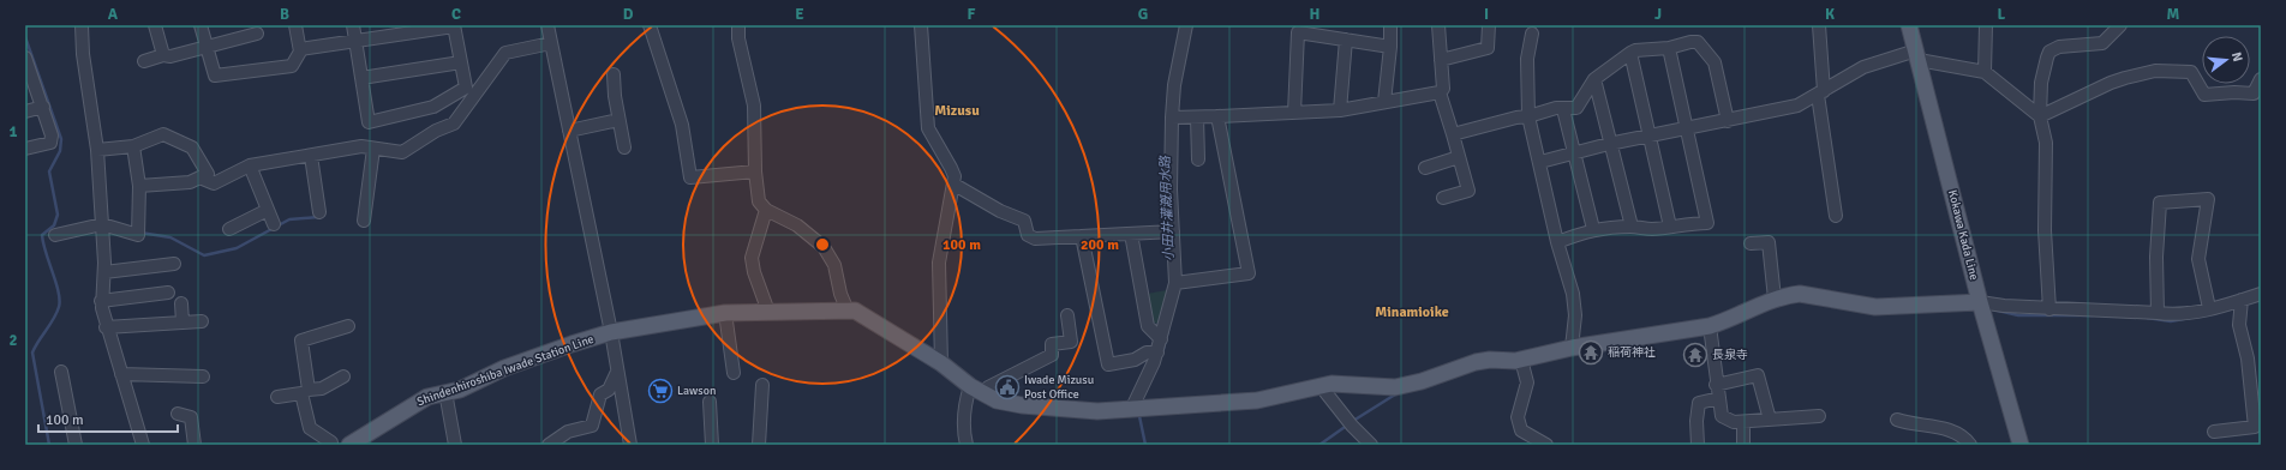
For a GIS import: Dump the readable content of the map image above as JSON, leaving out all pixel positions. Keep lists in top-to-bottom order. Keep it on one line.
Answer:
{"streets":{"main road":["Kokawa Kada Line","Shindenhiroshiba Iwade Station Line"]},"crossings":[["Kokawa Kada Line","Shindenhiroshiba Iwade Station Line"]],"districts":["Mizusu","Minamioike"],"water":["小田井灌漑用水路"],"places":{"temple":["稲荷神社","長泉寺"],"public building":["Iwade Mizusu Post Office"],"supermarket":["Lawson"]},"scale_bar":"100 m","north":"right","grid":{"columns":["A","B","C","D","E","F","G","H","I","J","K","L","M"],"rows":["1","2"]},"rings":["100 m","200 m"]}
